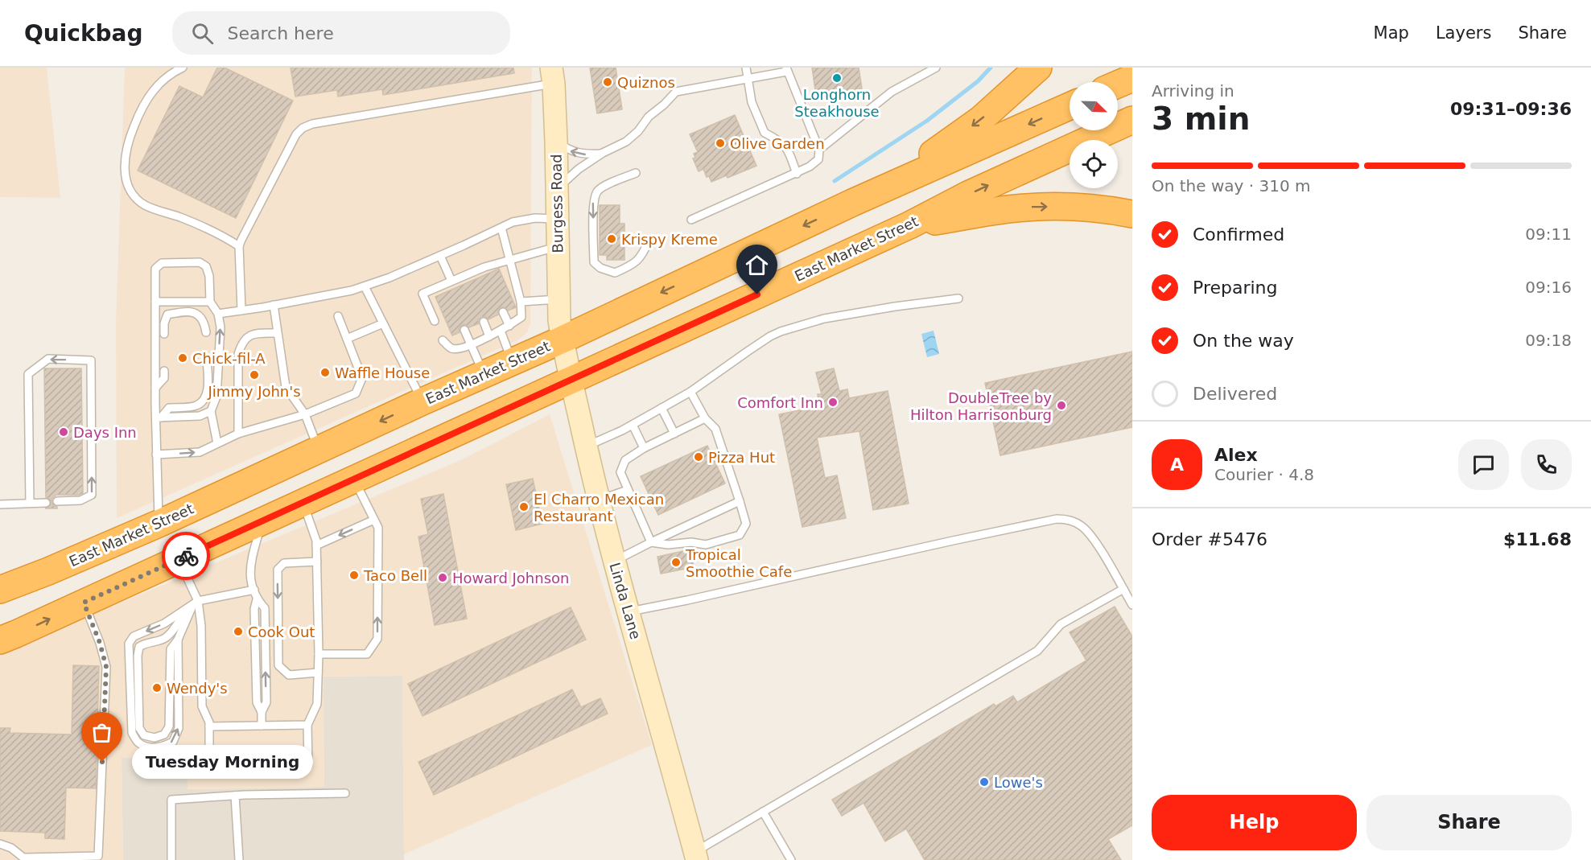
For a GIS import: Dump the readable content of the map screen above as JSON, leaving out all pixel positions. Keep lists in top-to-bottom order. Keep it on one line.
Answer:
{"streets":{"highway":["East Market Street"],"street":["Burgess Road","Linda Lane"]},"crossings":[["Burgess Road","East Market Street"],["Burgess Road","Linda Lane"],["East Market Street","Linda Lane"]],"places":["Longhorn Steakhouse","Quiznos","Olive Garden","Krispy Kreme","Chick-fil-A","Waffle House","Jimmy John's","Comfort Inn","DoubleTree by Hilton Harrisonburg","Days Inn","Pizza Hut","El Charro Mexican Restaurant","Tropical Smoothie Cafe","Taco Bell","Howard Johnson","Cook Out","Wendy's","Tuesday Morning","Lowe's"],"north":"bottom right","page":{"header":"Quickbag","search":"Search here","nav":["Map","Layers","Share"],"heading":["3 min","Arriving in","09:31–09:36"],"panel":["Alex","Courier · 4.8","Order #5476","$11.68"],"bar":"On the way · 310 m","list":[["Confirmed","09:11"],["Preparing","09:16"],["On the way","09:18"],"Delivered"],"round":"A","bubble":"Tuesday Morning","buttons":["Help","Share"]}}
